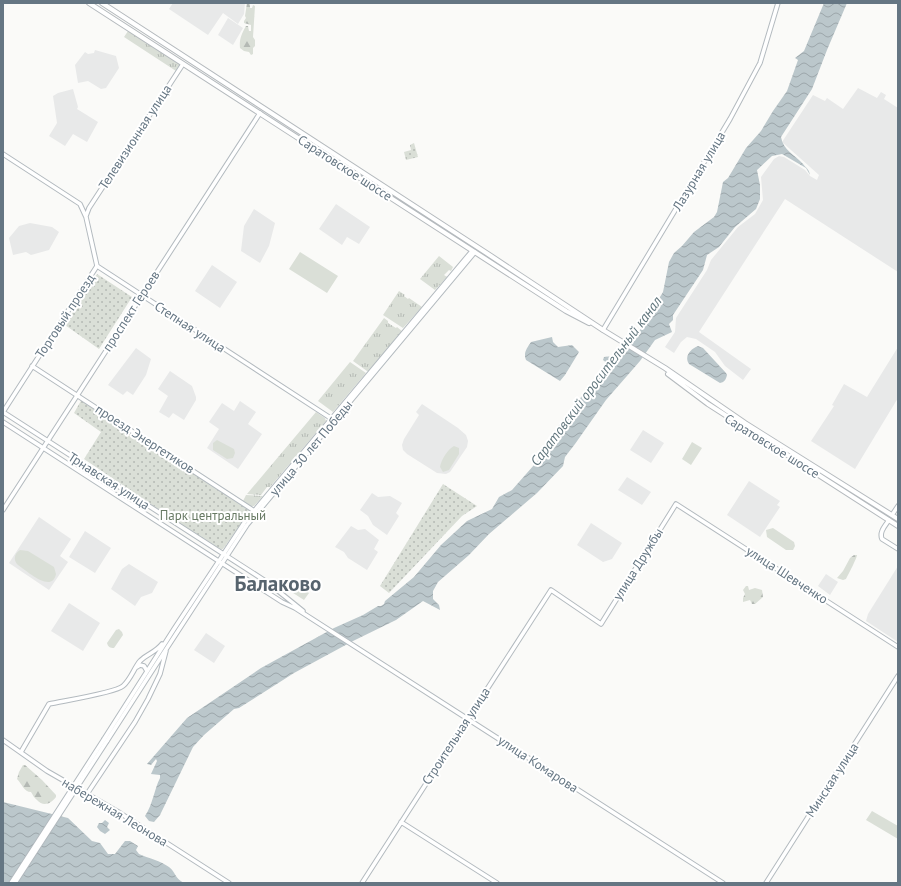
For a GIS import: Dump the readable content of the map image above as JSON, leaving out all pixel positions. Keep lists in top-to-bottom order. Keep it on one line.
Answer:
{"streets":{"main road":["Телевизионная улица","Саратовское шоссе","Лазурная улица","проспект Героев","Торговый проезд","Степная улица","проезд Энергетиков","Трнавская улица","улица Дружбы","улица Шевченко","Строительная улица","улица Комарова","Минская улица","набережная Леонова"]},"crossings":[["Телевизионная улица","Саратовское шоссе"],["Саратовское шоссе","Лазурная улица"],["Саратовское шоссе","проспект Героев"],["проспект Героев","Степная улица"],["проспект Героев","проезд Энергетиков"],["проспект Героев","Трнавская улица"],["Торговый проезд","Степная улица"],["Торговый проезд","проезд Энергетиков"],["Торговый проезд","Трнавская улица"],["Трнавская улица","улица Комарова"],["улица Дружбы","улица Шевченко"],["улица Дружбы","Строительная улица"],["Строительная улица","улица Комарова"]],"districts":["Балаково"],"water":["Саратовский оросительный канал"],"parks":["Парк центральный"]}
